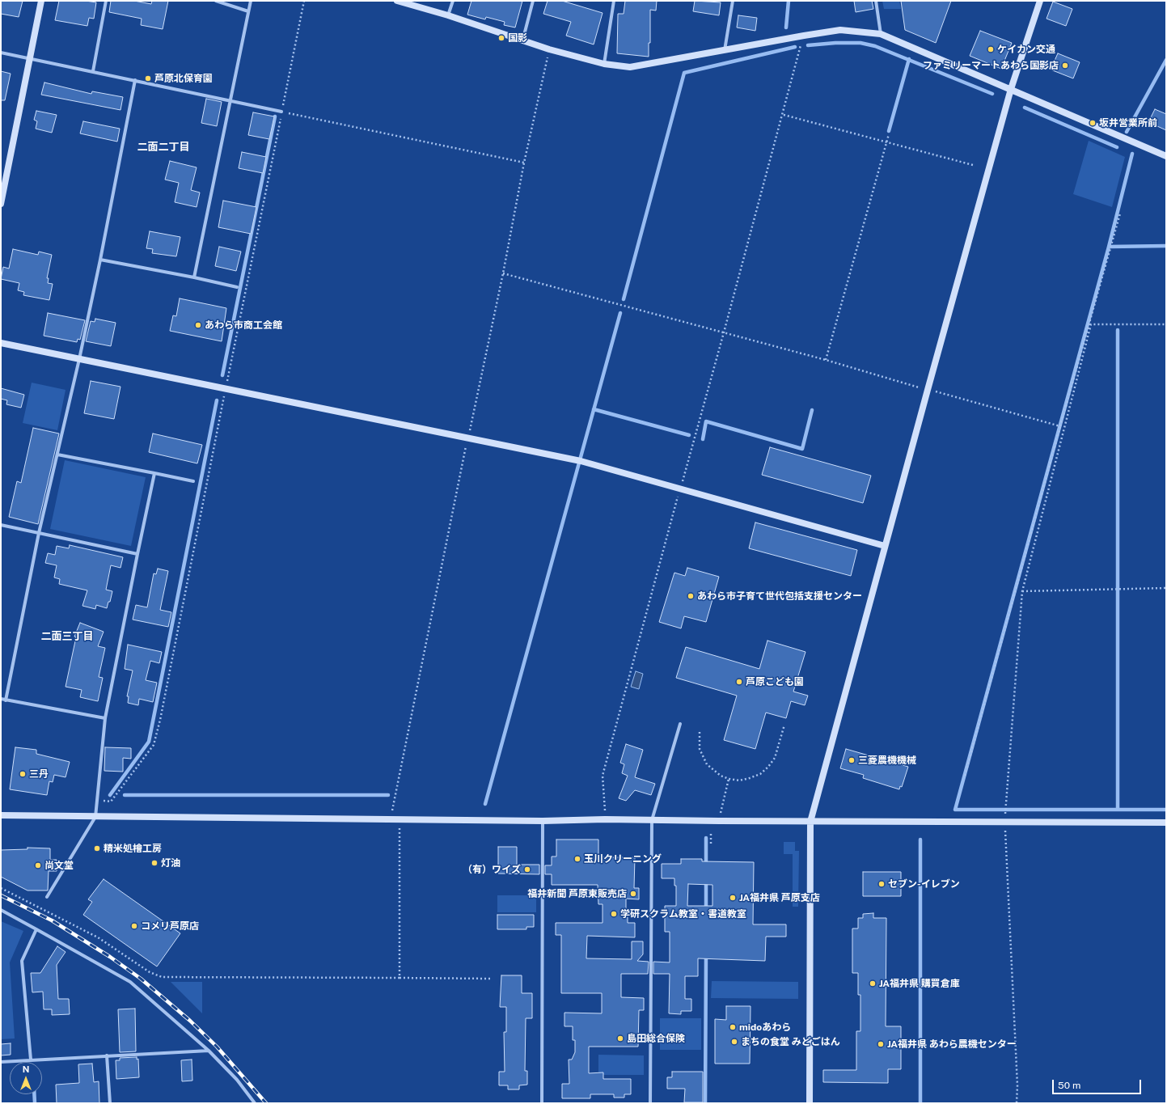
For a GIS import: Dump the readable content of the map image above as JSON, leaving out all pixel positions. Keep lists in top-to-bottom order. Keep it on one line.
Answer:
{"districts":["二面二丁目","二面三丁目"],"places":["国影","ケイカン交通","ファミリーマートあわら国影店","芦原北保育園","坂井営業所前","あわら市商工会館","あわら市子育て世代包括支援センター","芦原こども園","三菱農機機械","三丹","精米処檜工房","玉川クリーニング","灯油","尚文堂","（有）ワイズ","セブン-イレブン","福井新聞 芦原東販売店","JA福井県 芦原支店","学研スクラム教室・書道教室","コメリ芦原店","JA福井県 購買倉庫","midoあわら","島田総合保険","まちの食堂 みどごはん","JA福井県 あわら農機センター"],"scale_bar":"50 m","north":"top"}
